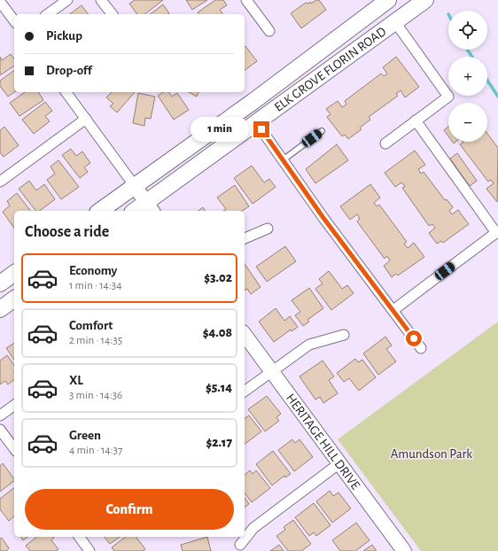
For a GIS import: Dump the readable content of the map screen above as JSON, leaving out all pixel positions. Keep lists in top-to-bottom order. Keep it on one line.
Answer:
{"streets":{"main road":["ELK GROVE FLORIN ROAD"],"street":["HERITAGE HILL DRIVE"]},"parks":["Amundson Park"],"page":{"map_buttons":["+","−"],"banner":["Pickup","Drop-off"],"bubble":"1 min","heading":"Choose a ride","list":[{"name":"Economy","note":"1 min · 14:34","value":"$3.02"},{"name":"Comfort","note":"2 min · 14:35","value":"$4.08"},{"name":"XL","note":"3 min · 14:36","value":"$5.14"},{"name":"Green","note":"4 min · 14:37","value":"$2.17"}],"buttons":"Confirm"}}
